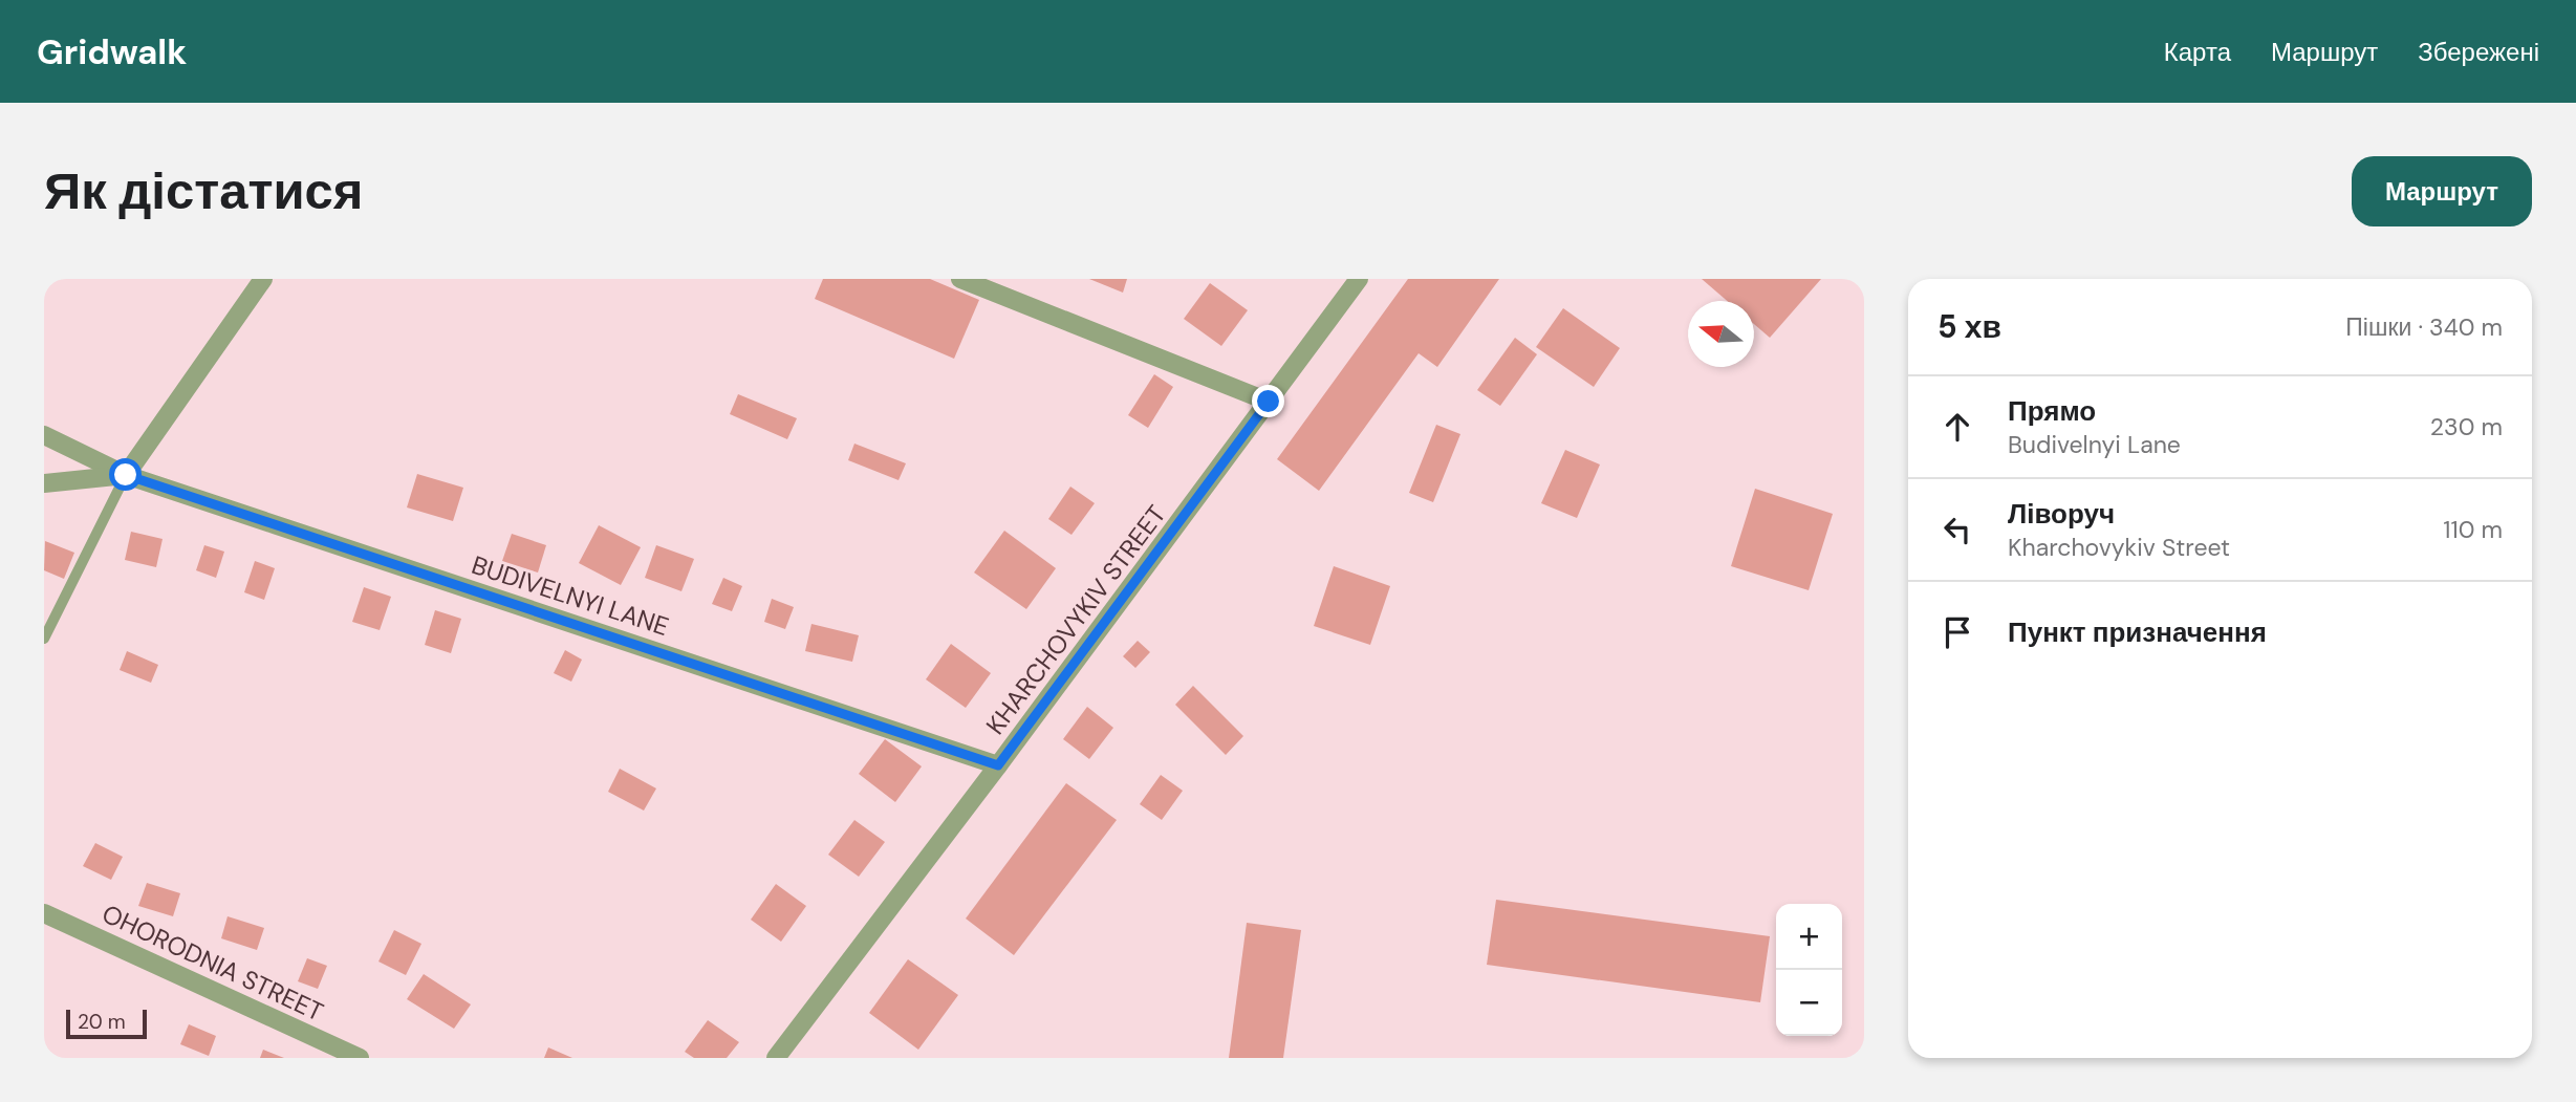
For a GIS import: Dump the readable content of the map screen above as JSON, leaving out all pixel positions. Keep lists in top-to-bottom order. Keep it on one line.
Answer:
{"streets":{"street":["BUDIVELNYI LANE","KHARCHOVYKIV STREET","OHORODNIA STREET"]},"crossings":[["BUDIVELNYI LANE","KHARCHOVYKIV STREET"]],"scale_bar":"20 m","north":"left","page":{"header":"Gridwalk","nav":["Карта","Маршрут","Збережені"],"buttons":"Маршрут","title":"Як дістатися","heading":["5 хв","Пішки · 340 m"],"list":[["Прямо","Budivelnyi Lane","230 m"],["Ліворуч","Kharchovykiv Street","110 m"],"Пункт призначення"],"map_buttons":["+","−"],"scale":"20 m"}}
